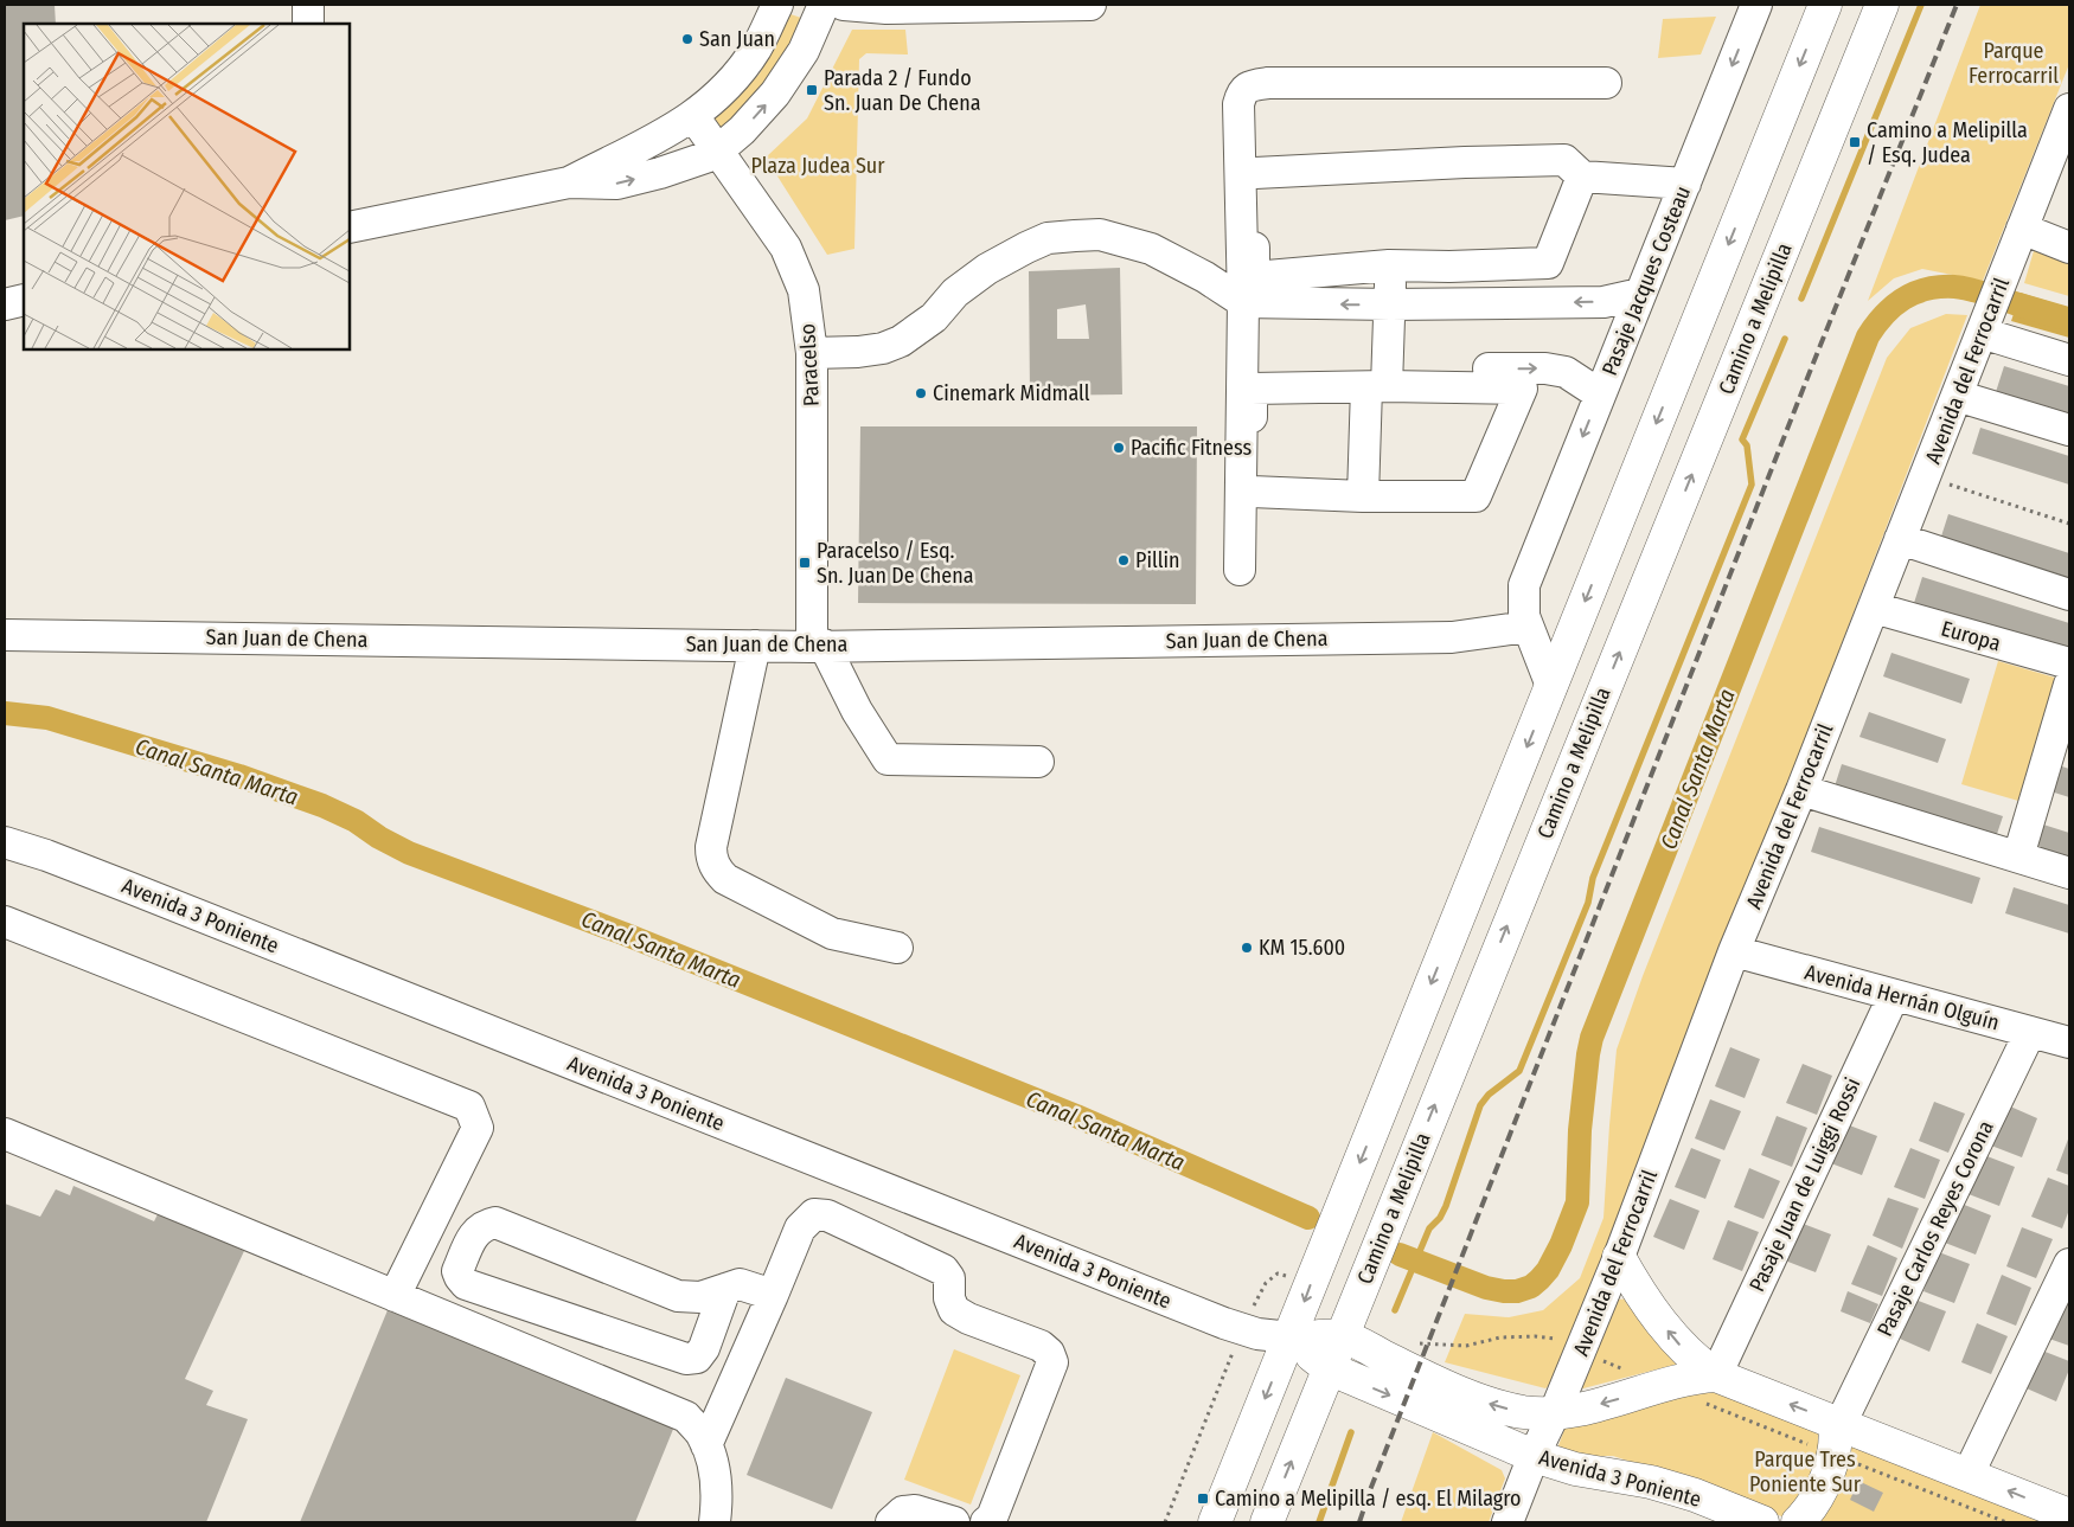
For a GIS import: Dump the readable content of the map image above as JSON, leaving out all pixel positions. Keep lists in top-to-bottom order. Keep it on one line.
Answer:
{"streets":{"main road":["Camino a Melipilla","Avenida 3 Poniente"],"street":["Pasaje Jacques Costeau","Paracelso","Avenida del Ferrocarril","Europa","San Juan de Chena","Avenida Hernán Olguín","Pasaje Juan de Luiggi Rossi","Pasaje Carlos Reyes Corona"]},"crossings":[["Pasaje Jacques Costeau","San Juan de Chena"],["Camino a Melipilla","Avenida 3 Poniente"],["Paracelso","San Juan de Chena"],["Avenida del Ferrocarril","Europa"],["Avenida del Ferrocarril","Avenida 3 Poniente"],["Avenida del Ferrocarril","Avenida Hernán Olguín"],["Avenida 3 Poniente","Pasaje Juan de Luiggi Rossi"],["Avenida 3 Poniente","Pasaje Carlos Reyes Corona"],["Avenida Hernán Olguín","Pasaje Juan de Luiggi Rossi"],["Avenida Hernán Olguín","Pasaje Carlos Reyes Corona"]],"water":["Canal Santa Marta"],"parks":["Parque Ferrocarril","Plaza Judea Sur","Parque Tres Poniente Sur"],"places":{"other":["San Juan","Cinemark Midmall","Pacific Fitness","Pillin","KM 15.600"],"transit":["Parada 2 / Fundo Sn. Juan De Chena","Camino a Melipilla / Esq. Judea","Paracelso / Esq. Sn. Juan De Chena","Camino a Melipilla / esq. El Milagro"]}}
